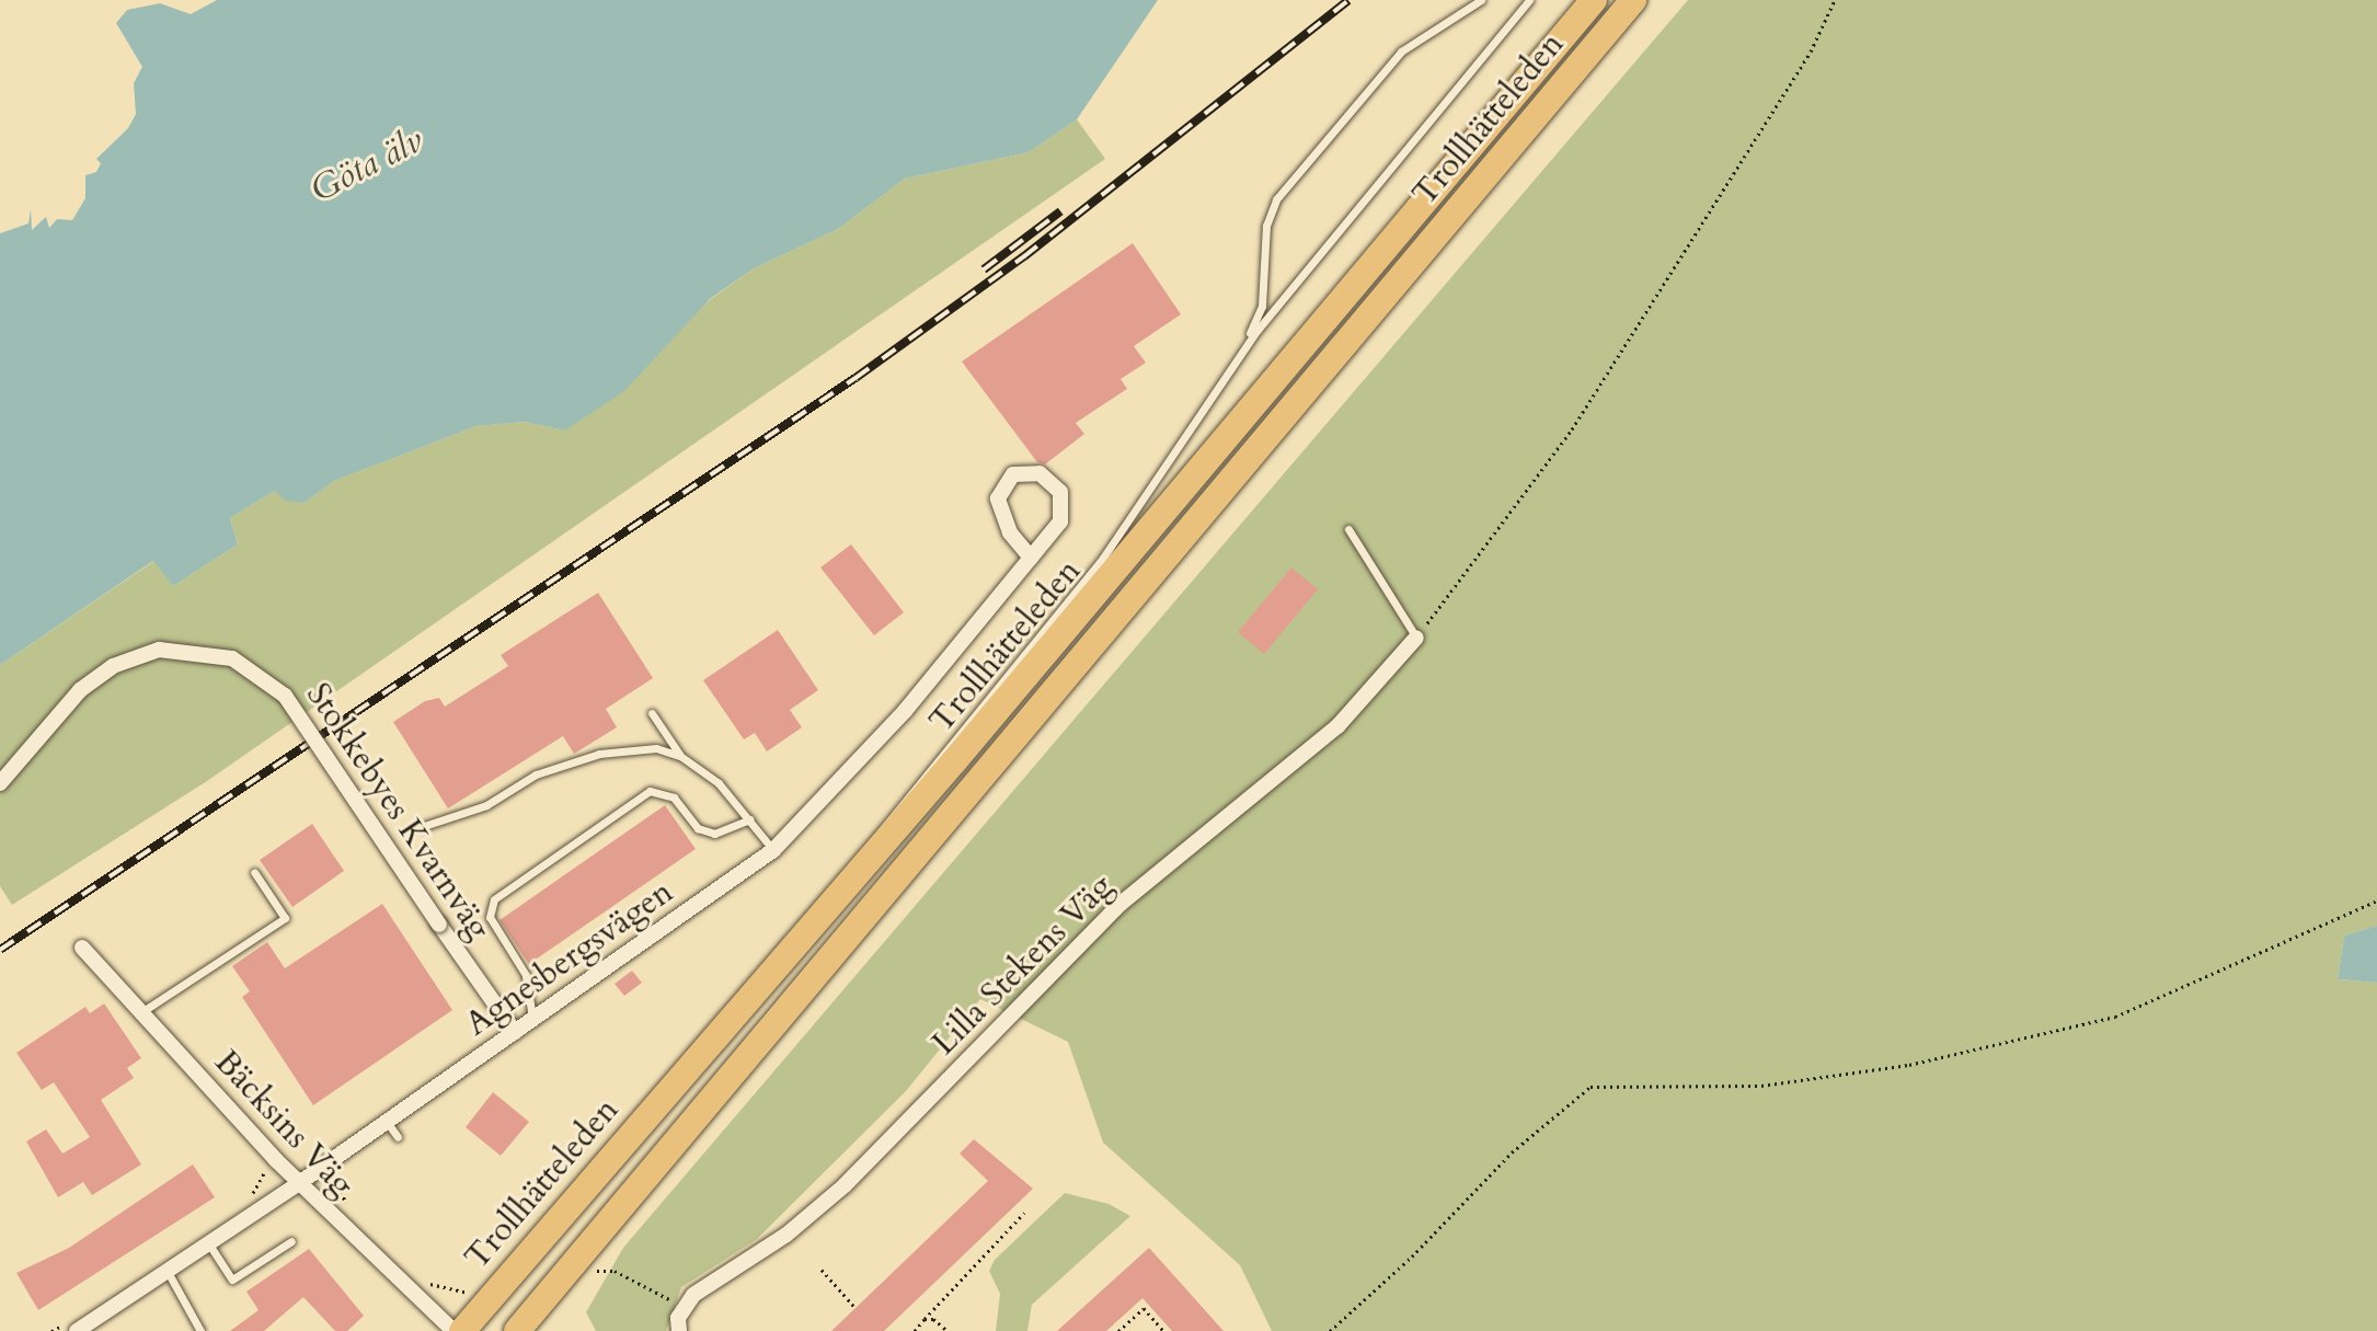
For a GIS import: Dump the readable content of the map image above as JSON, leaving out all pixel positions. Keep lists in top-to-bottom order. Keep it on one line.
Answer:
{"streets":{"highway":["Trollhätteleden"],"street":["Stokkebyes Kvarnväg","Agnesbergsvägen","Lilla Stekens Väg","Bäcksins Väg"]},"crossings":[["Stokkebyes Kvarnväg","Agnesbergsvägen"],["Agnesbergsvägen","Bäcksins Väg"]],"water":["Göta älv"]}
